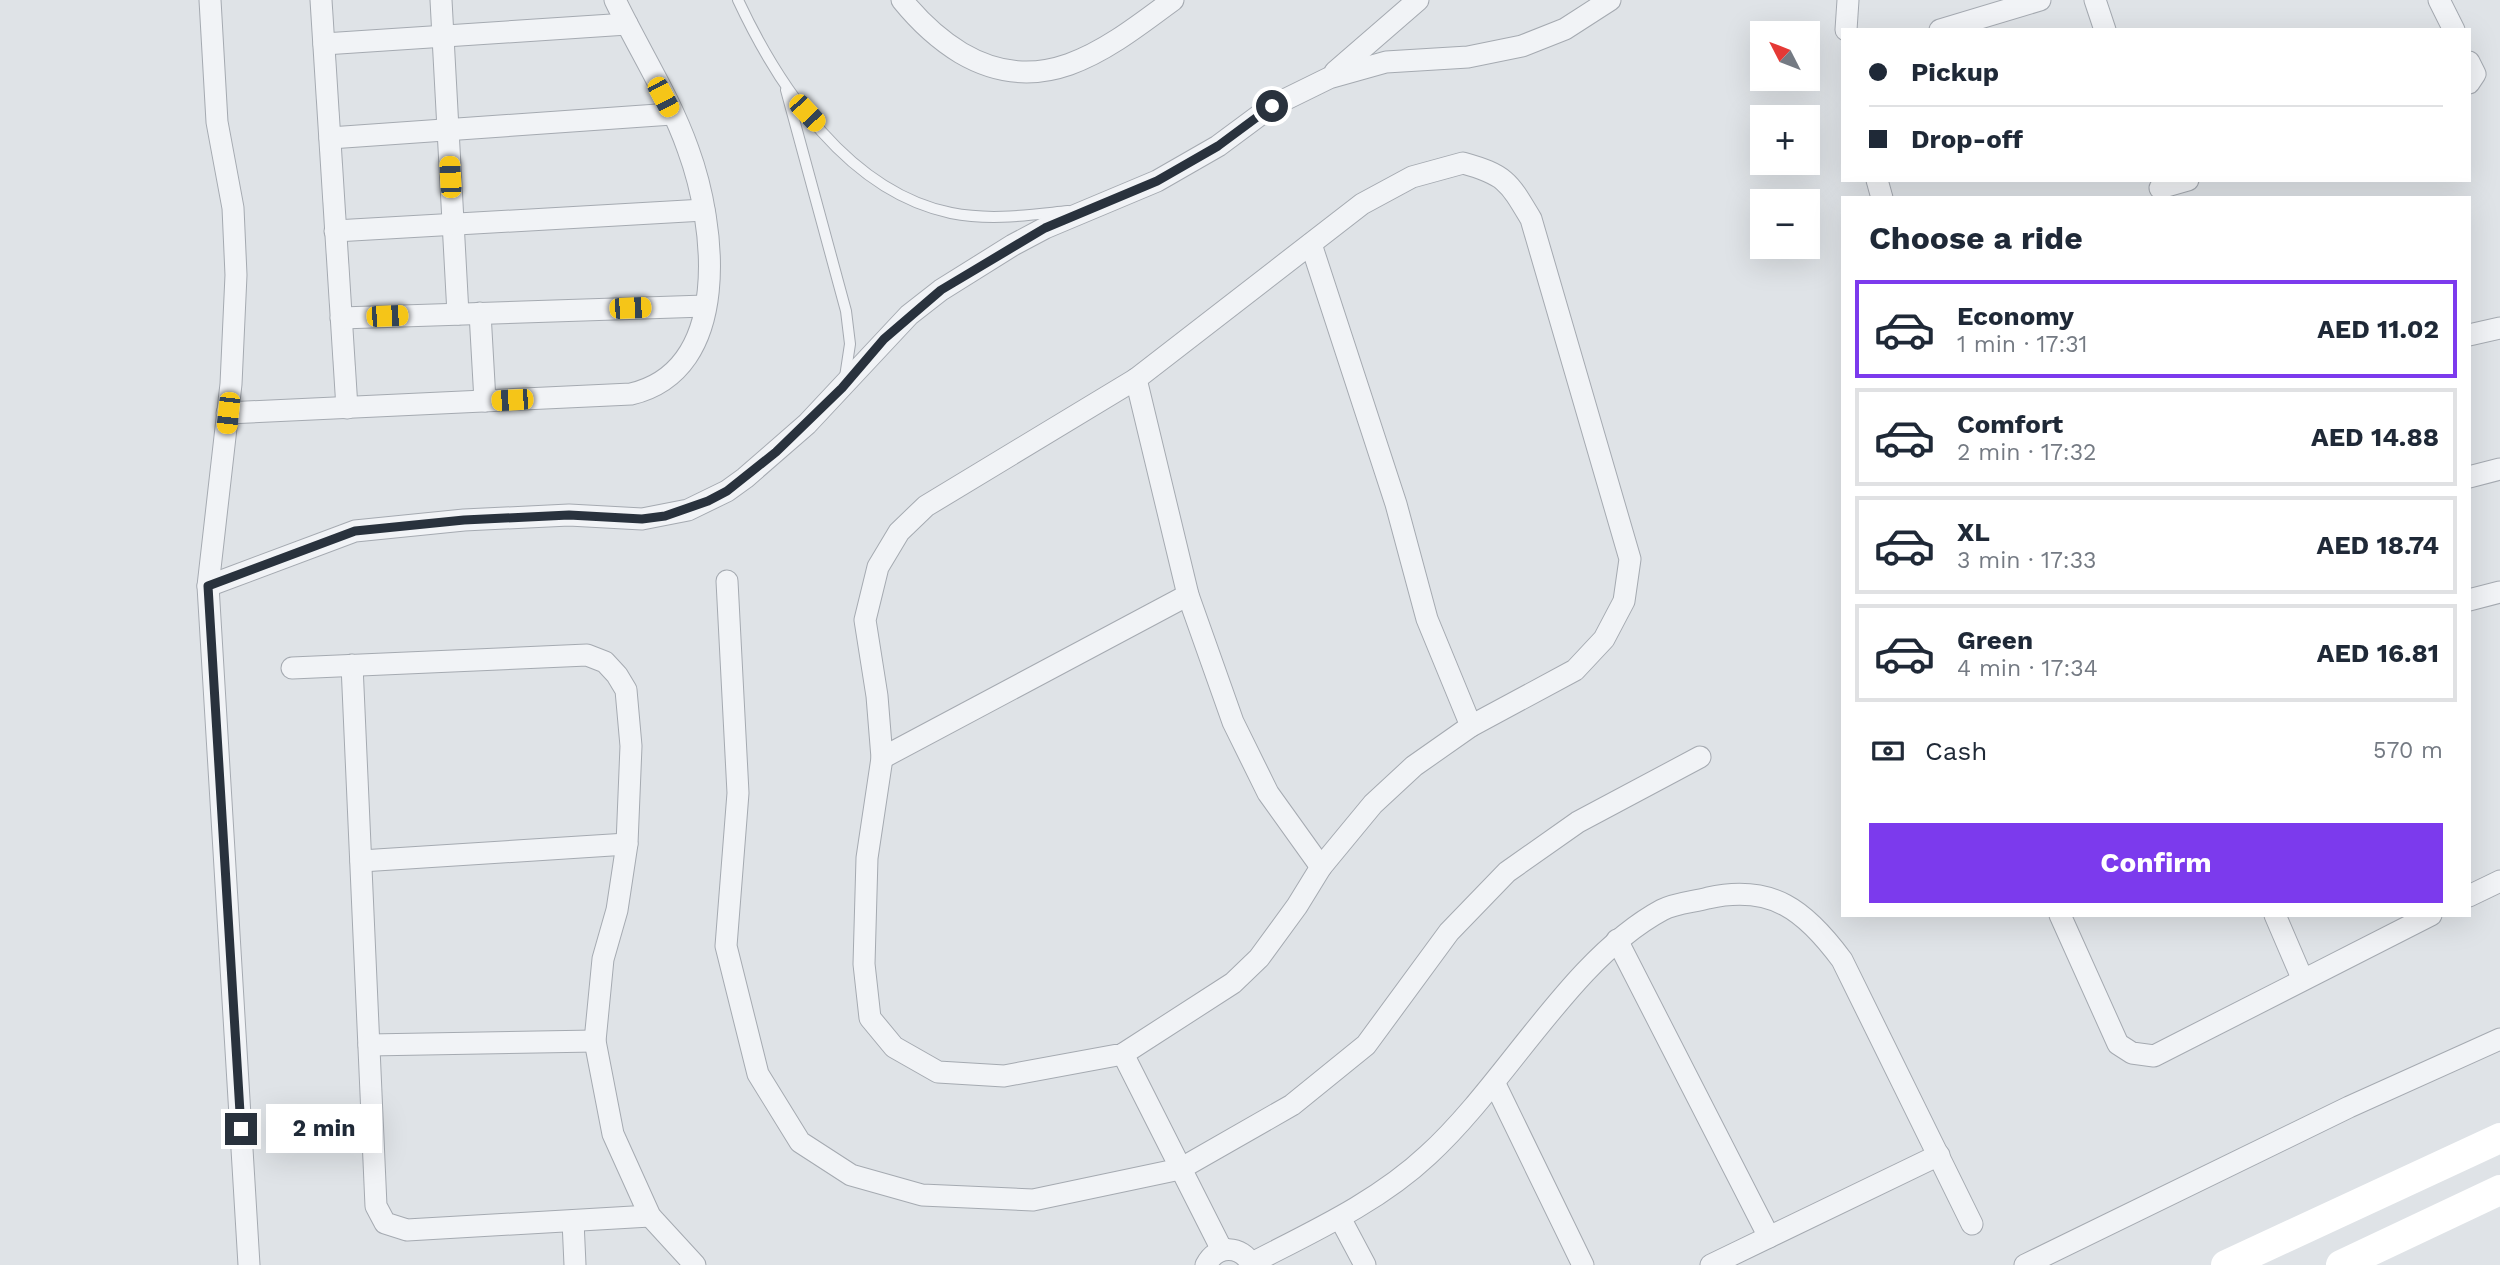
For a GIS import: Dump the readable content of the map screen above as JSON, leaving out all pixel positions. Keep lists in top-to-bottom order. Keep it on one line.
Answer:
{"north":"top left","page":{"map_buttons":["+","−"],"banner":["Pickup","Drop-off"],"heading":"Choose a ride","list":[{"name":"Economy","note":"1 min · 17:31","value":"AED 11.02"},{"name":"Comfort","note":"2 min · 17:32","value":"AED 14.88"},{"name":"XL","note":"3 min · 17:33","value":"AED 18.74"},{"name":"Green","note":"4 min · 17:34","value":"AED 16.81"}],"pay":["Cash","570 m"],"buttons":"Confirm","bubble":"2 min"}}
